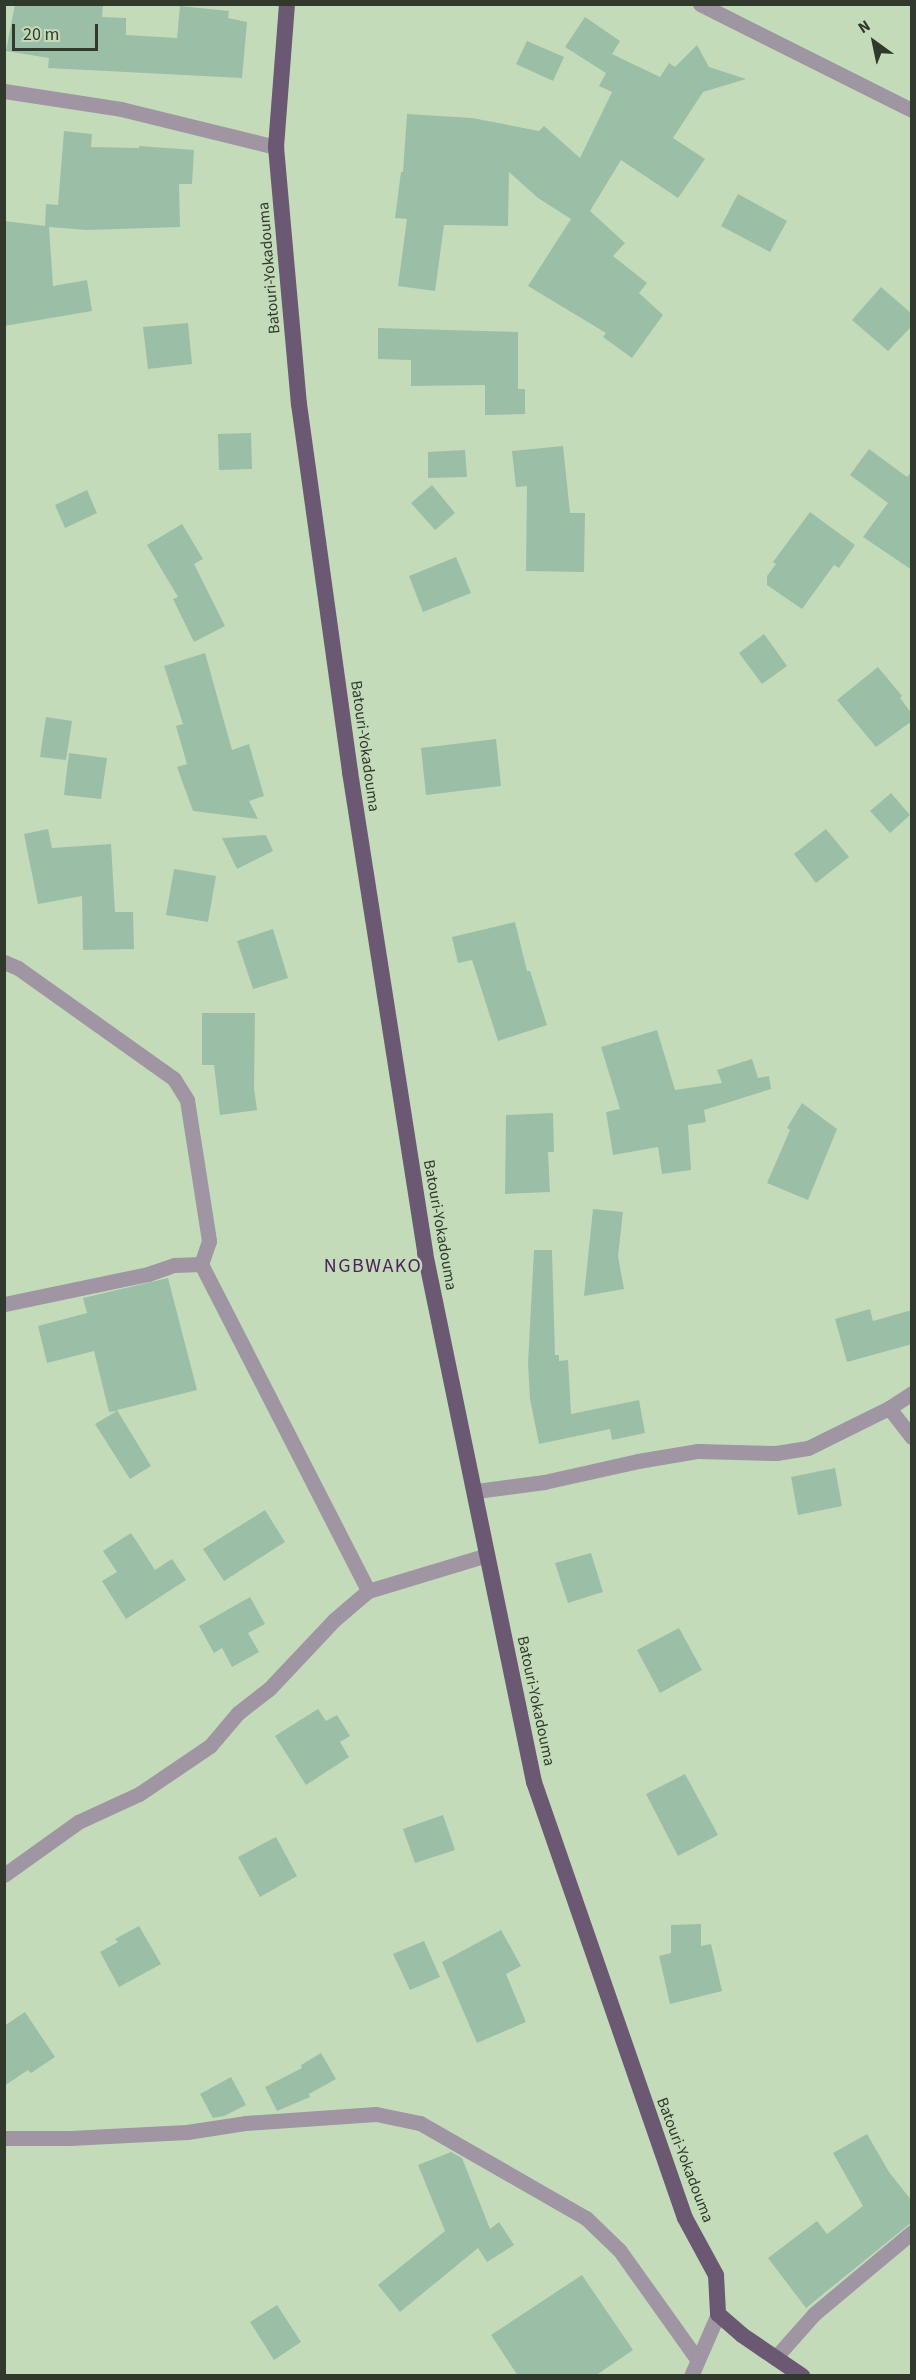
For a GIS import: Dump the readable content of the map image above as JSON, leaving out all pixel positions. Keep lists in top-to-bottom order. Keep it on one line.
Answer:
{"streets":{"highway":["Batouri-Yokadouma"]},"districts":["NGBWAKO"],"scale_bar":"20 m","north":"top left"}
